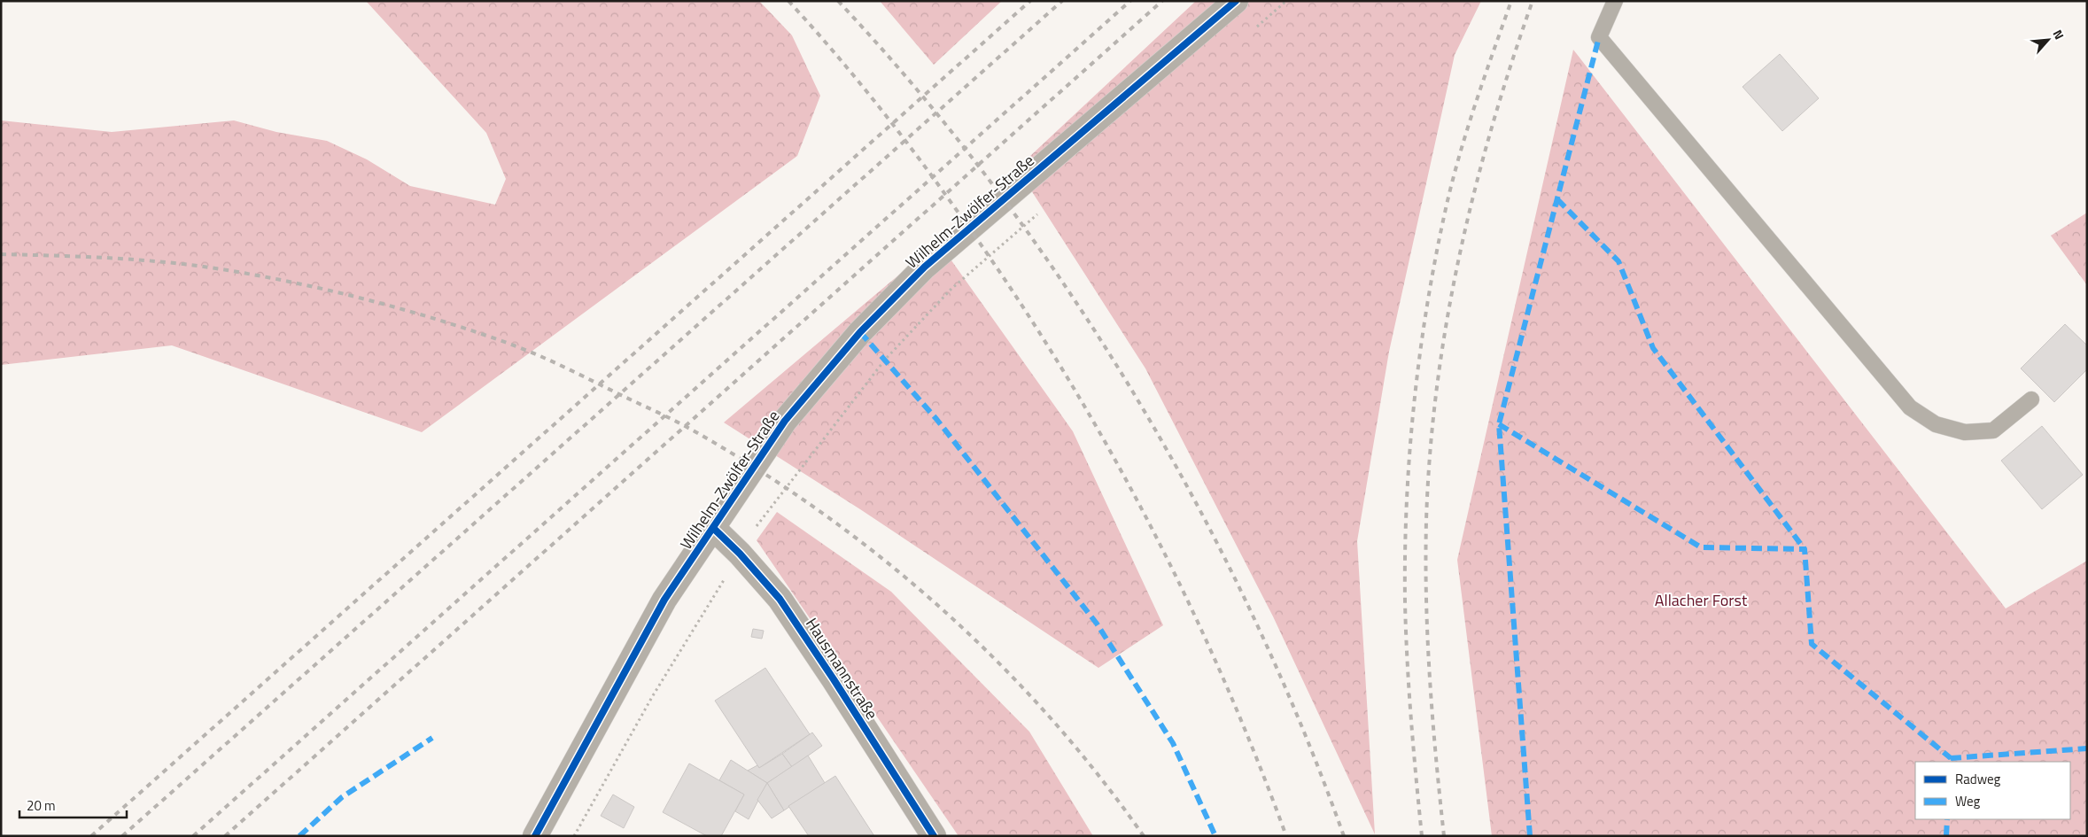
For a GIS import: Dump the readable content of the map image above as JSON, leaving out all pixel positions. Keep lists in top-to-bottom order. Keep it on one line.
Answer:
{"streets":{"street":["Wilhelm-Zwölfer-Straße","Hausmannstraße"]},"crossings":[["Wilhelm-Zwölfer-Straße","Hausmannstraße"]],"parks":["Allacher Forst"],"legend":["Radweg","Weg"],"scale_bar":"20 m","north":"top right"}
